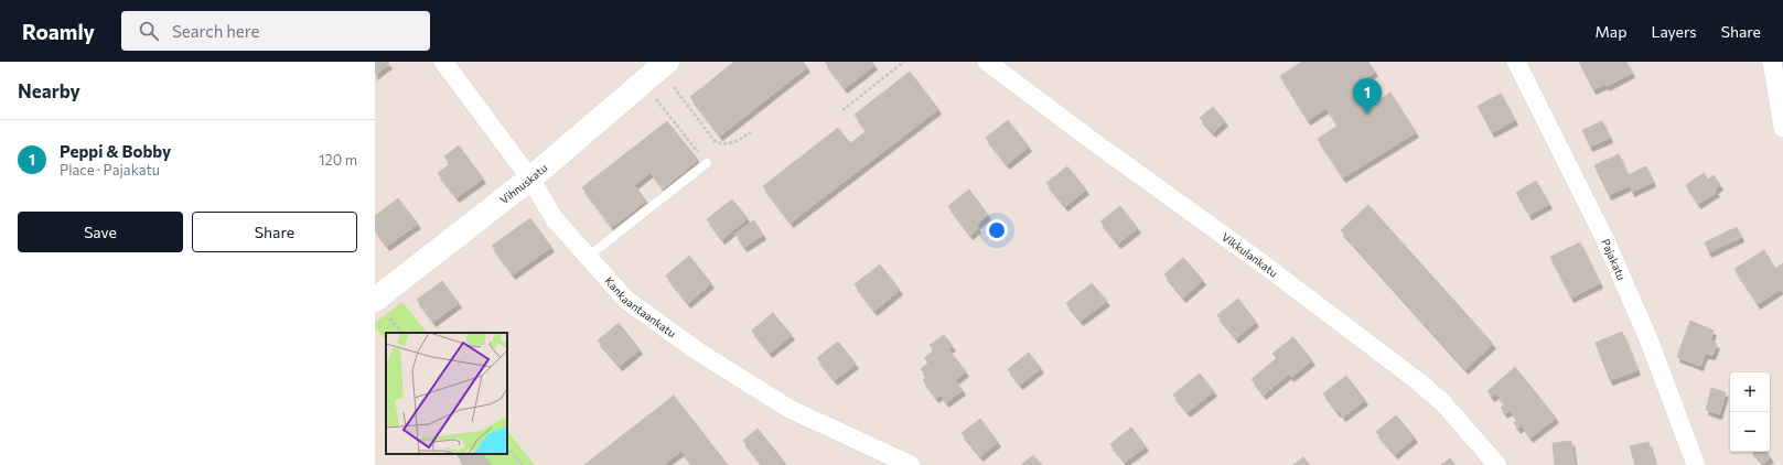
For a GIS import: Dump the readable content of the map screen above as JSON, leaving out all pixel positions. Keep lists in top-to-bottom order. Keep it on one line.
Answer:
{"streets":{"street":["Vihnuskatu","Vikkulankatu","Pajakatu","Kankaantaankatu"]},"crossings":[["Vihnuskatu","Kankaantaankatu"]],"page":{"header":"Roamly","search":"Search here","nav":["Map","Layers","Share"],"heading":"Nearby","pins":"1","list":[{"mark":"1","name":"Peppi & Bobby","note":"Place · Pajakatu","value":"120 m"}],"buttons":["Save","Share"],"map_buttons":["+","−"]}}
